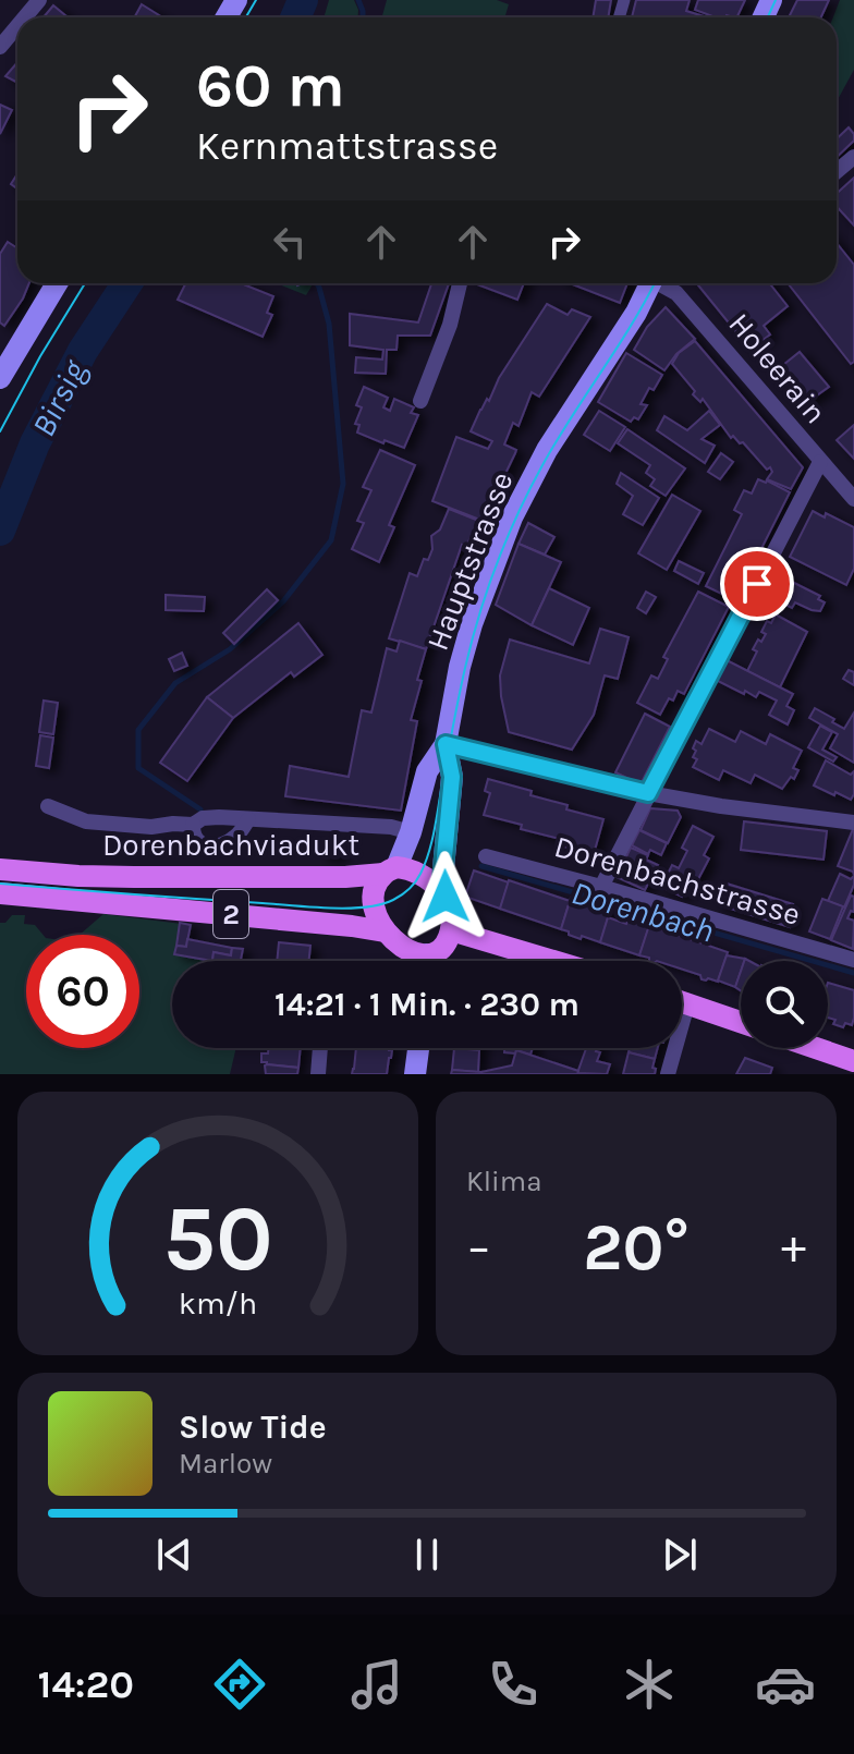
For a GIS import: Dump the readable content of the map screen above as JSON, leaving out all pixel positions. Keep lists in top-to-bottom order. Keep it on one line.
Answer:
{"streets":{"main road":["Hauptstrasse","Dorenbachviadukt","2"],"street":["Holeerain","Dorenbachstrasse"]},"crossings":[["Hauptstrasse","Dorenbachviadukt"]],"water":["Birsig","Dorenbach"],"page":{"turn":["60 m","Kernmattstrasse"],"limit":"60","trip":"14:21 · 1 Min. · 230 m","tile":"Klima","heat":["−","20°","+"],"song":["Slow Tide","Marlow"],"tabs":"14:20","gauge":["50","km/h"]}}
